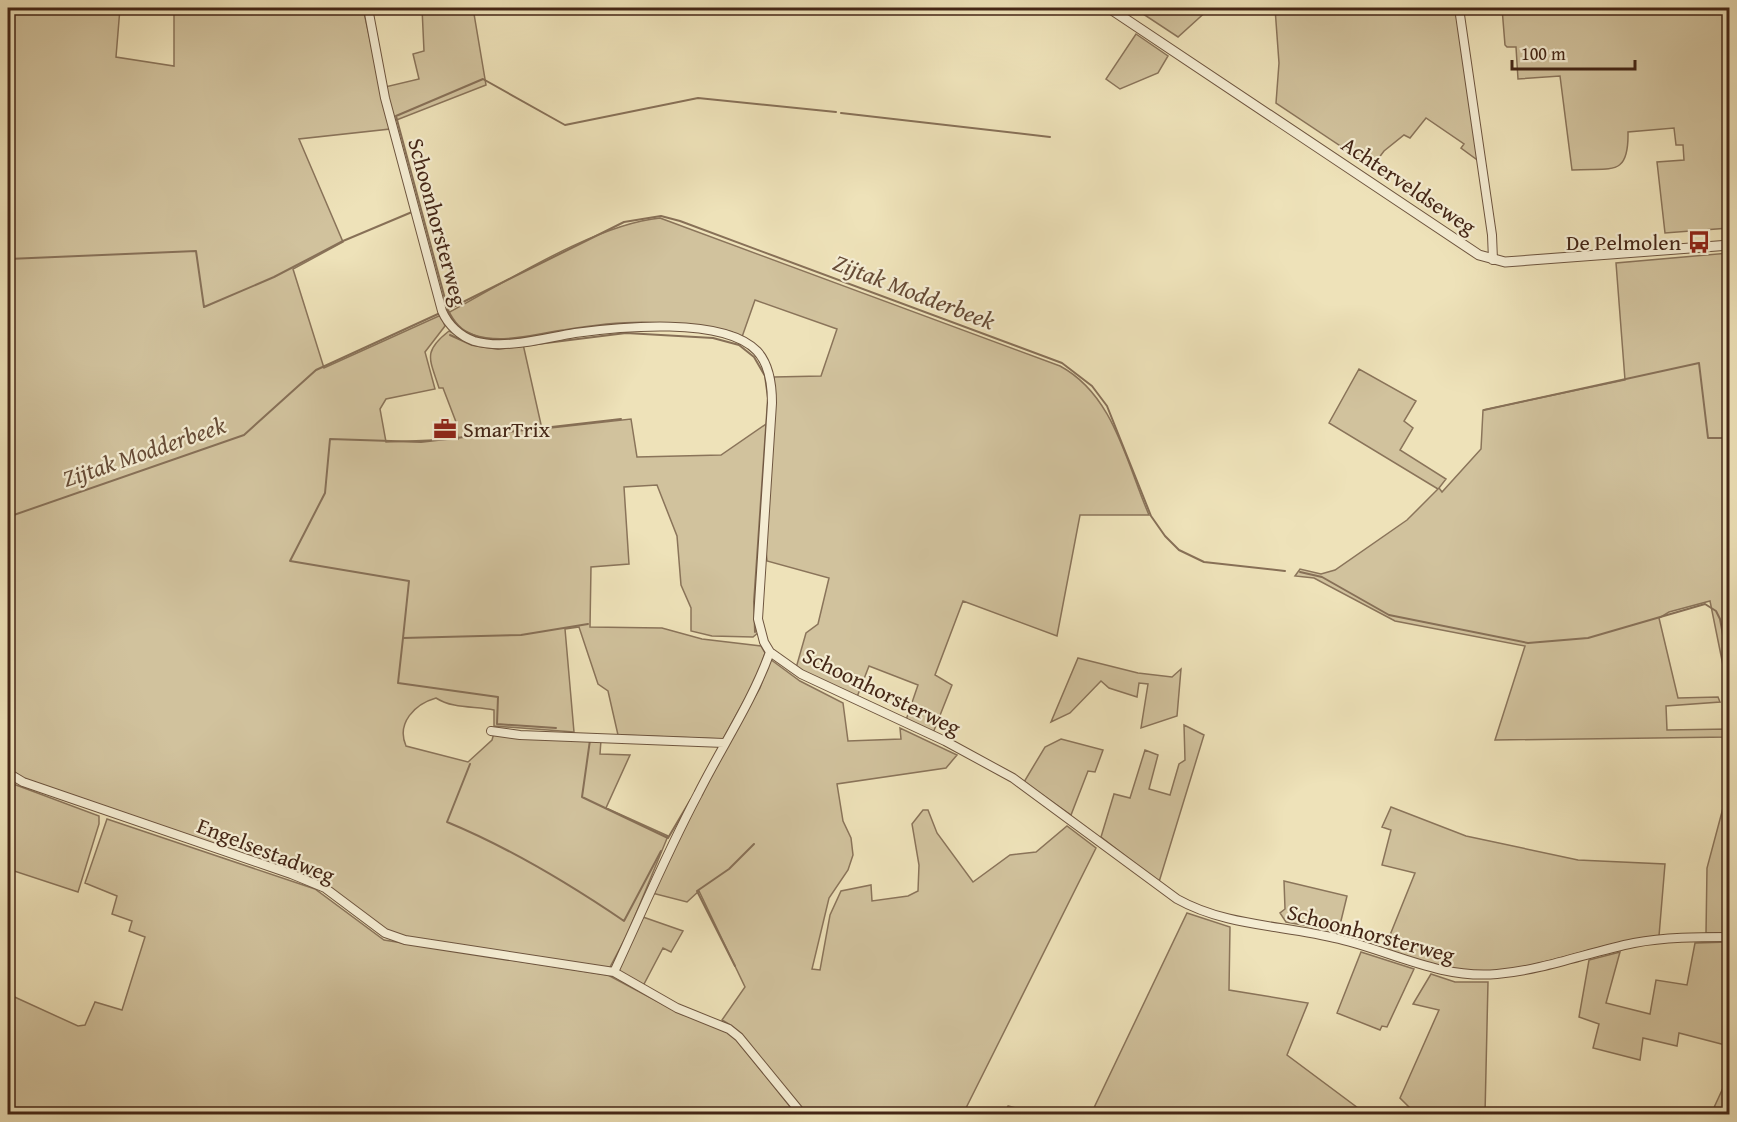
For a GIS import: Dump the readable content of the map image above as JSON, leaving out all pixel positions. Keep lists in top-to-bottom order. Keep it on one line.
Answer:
{"streets":{"street":["Achterveldseweg","Schoonhorsterweg","Engelsestadweg"]},"water":["Zijtak Modderbeek"],"places":{"bus stop":["De Pelmolen"],"office":["SmarTrix"]},"scale_bar":"100 m"}
